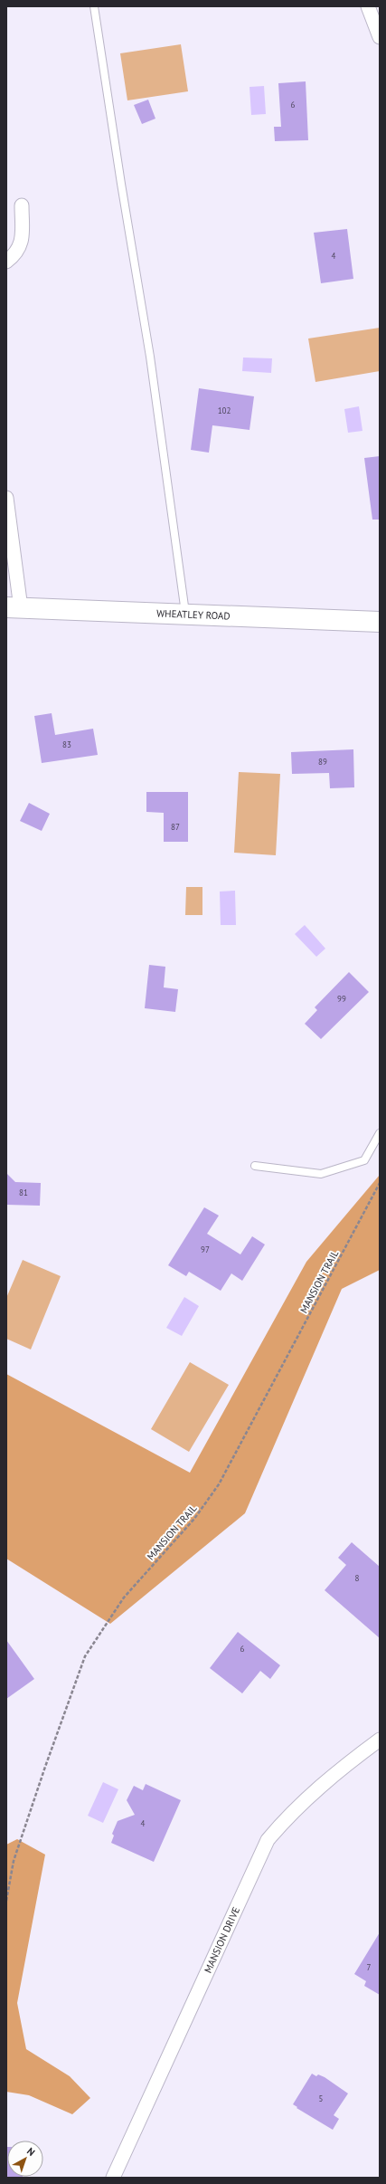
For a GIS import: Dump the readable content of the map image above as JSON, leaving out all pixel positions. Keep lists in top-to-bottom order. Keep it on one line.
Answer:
{"streets":{"street":["WHEATLEY ROAD","MANSION DRIVE"],"path":["MANSION TRAIL"]},"house_numbers":["6","4","102","83","89","87","99","81","97","8","6","4","7","5"],"north":"top right"}
